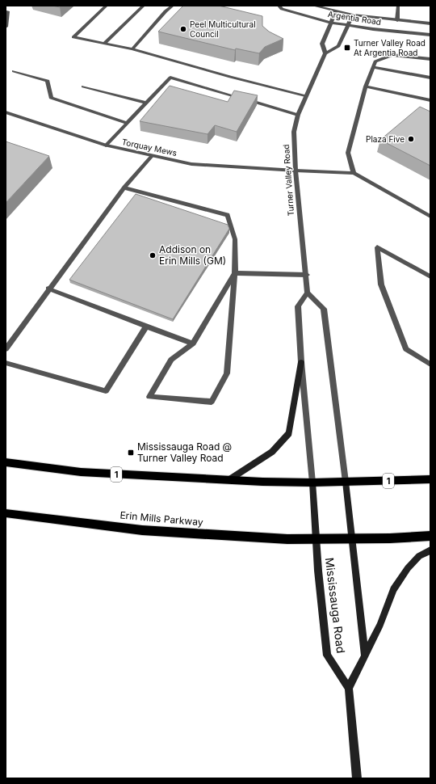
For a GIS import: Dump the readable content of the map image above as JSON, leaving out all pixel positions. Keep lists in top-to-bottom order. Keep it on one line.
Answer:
{"streets":{"main road":["1","Erin Mills Parkway","Mississauga Road"],"street":["Argentia Road","Torquay Mews","Turner Valley Road"]},"crossings":[["Argentia Road","Turner Valley Road"],["Torquay Mews","Turner Valley Road"],["1","Mississauga Road"],["Erin Mills Parkway","Mississauga Road"]],"places":{"other":["Peel Multicultural Council","Plaza Five","Addison on Erin Mills (GM)"],"transit":["Turner Valley Road At Argentia Road","Mississauga Road @ Turner Valley Road"]}}
